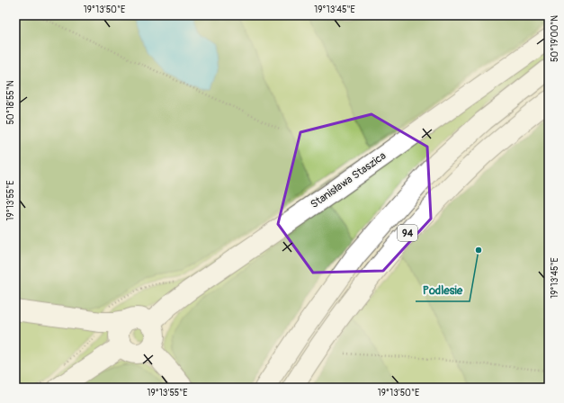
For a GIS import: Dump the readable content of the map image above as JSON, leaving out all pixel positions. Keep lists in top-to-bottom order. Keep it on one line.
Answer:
{"streets":{"main road":["Stanisława Staszica","94"]},"places":["Podlesie"],"coordinates":["19°13'50\"E","19°13'45\"E","50°19'00\"N","50°18'55\"N","19°13'55\"E"]}
